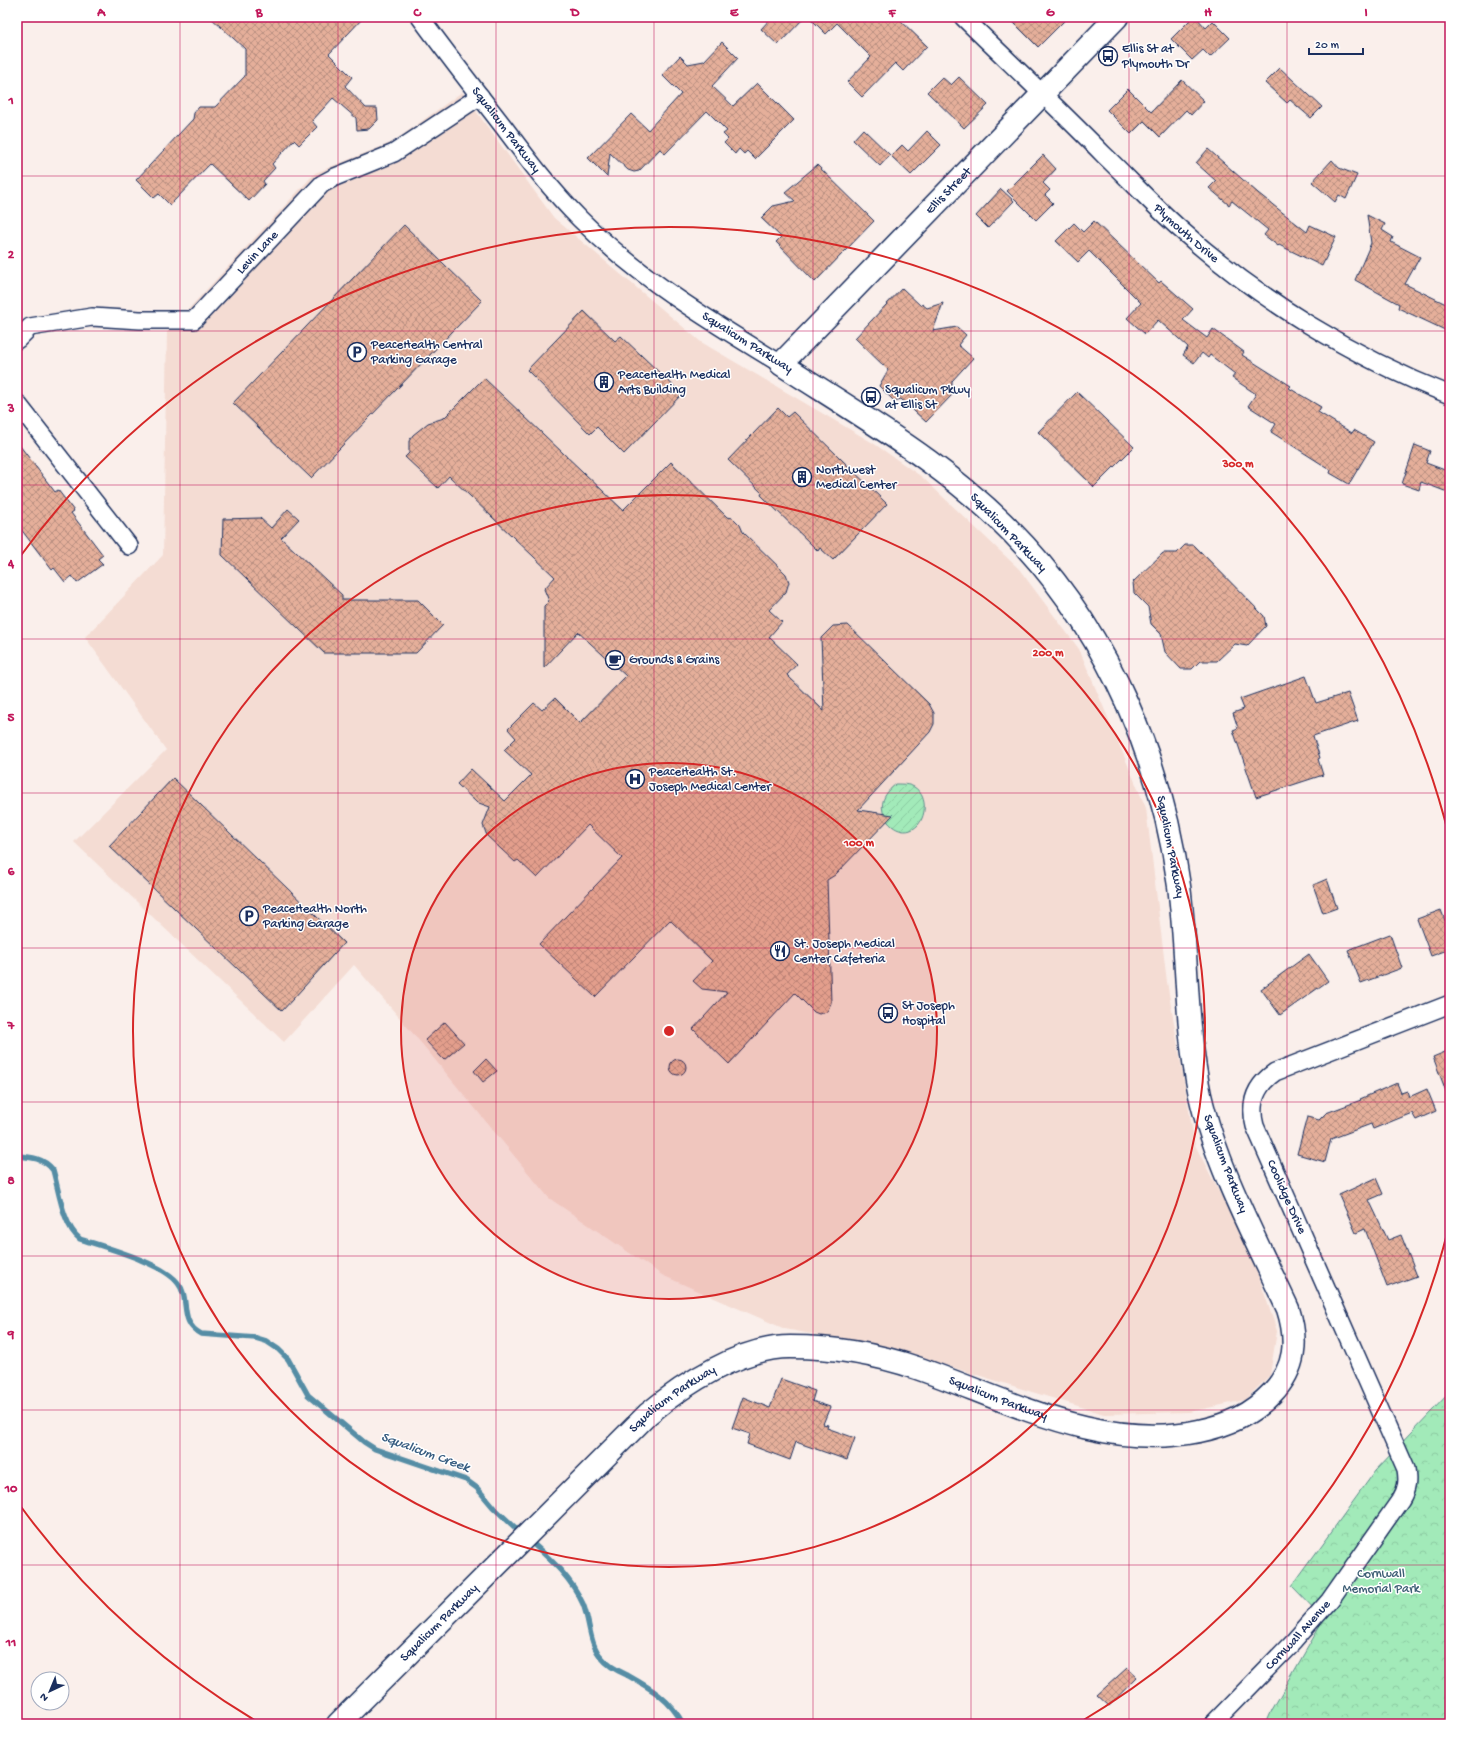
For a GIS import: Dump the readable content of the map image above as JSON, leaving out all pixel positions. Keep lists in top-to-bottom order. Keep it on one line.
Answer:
{"streets":{"street":["Squalicum Parkway","Ellis Street","Plymouth Drive","Levin Lane","Coolidge Drive","Cornwall Avenue"]},"crossings":[["Squalicum Parkway","Ellis Street"],["Squalicum Parkway","Levin Lane"],["Ellis Street","Plymouth Drive"],["Coolidge Drive","Cornwall Avenue"]],"water":["Squalicum Creek"],"parks":["Cornwall Memorial Park"],"places":{"bus stop":["Ellis St at Plymouth Dr","Squalicum Pkwy at Ellis St","St Joseph Hospital"],"parking":["PeaceHealth Central Parking Garage","PeaceHealth North Parking Garage"],"building":["PeaceHealth Medical Arts Building","Northwest Medical Center"],"cafe":["Grounds & Grains"],"hospital":["PeaceHealth St. Joseph Medical Center"],"restaurant":["St. Joseph Medical Center Cafeteria"]},"scale_bar":"20 m","north":"bottom left","grid":{"columns":["A","B","C","D","E","F","G","H","I"],"rows":["1","2","3","4","5","6","7","8","9","10","11"]},"rings":["300 m","200 m","100 m"]}
